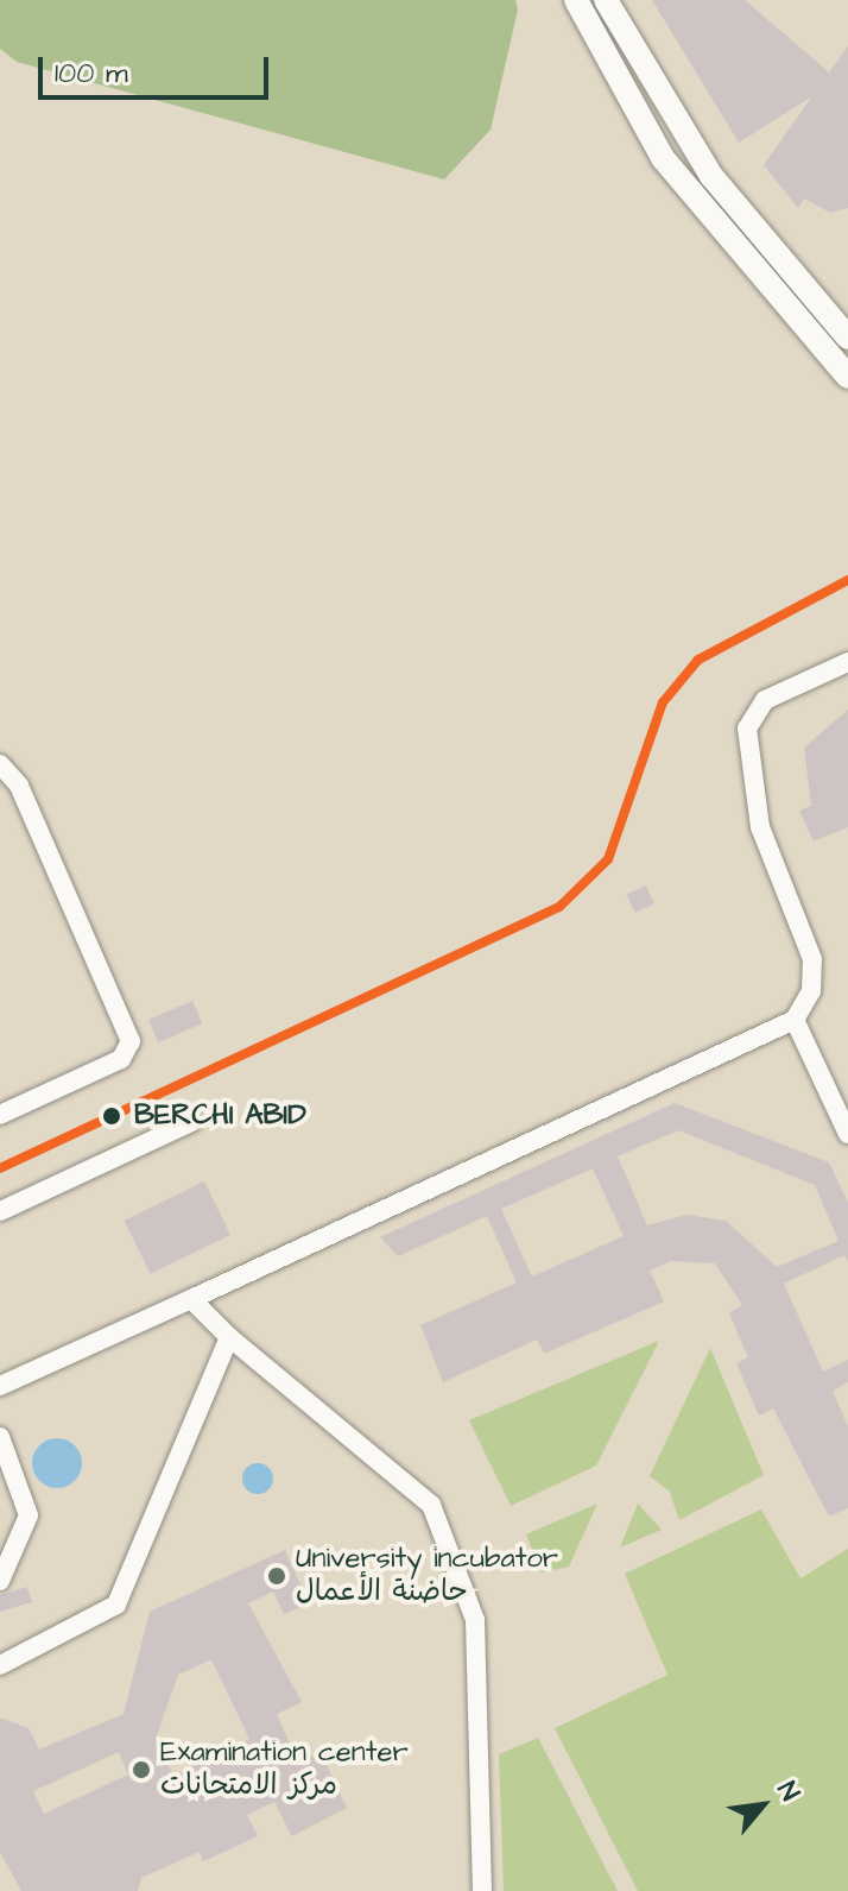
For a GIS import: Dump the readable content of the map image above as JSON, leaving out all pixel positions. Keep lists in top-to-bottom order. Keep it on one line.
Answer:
{"places":["BERCHI ABID","University incubator حاضنة الأعمال","Examination center مركز الامتحانات"],"scale_bar":"100 m","north":"top right"}
